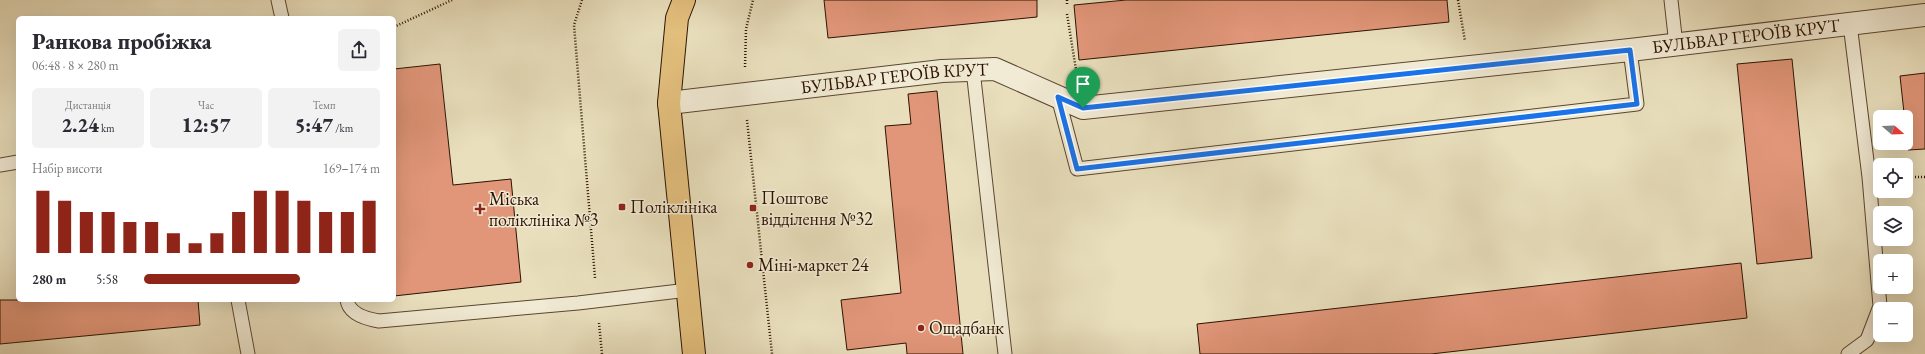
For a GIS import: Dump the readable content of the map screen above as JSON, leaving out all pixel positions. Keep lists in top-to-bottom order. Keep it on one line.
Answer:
{"streets":{"street":["БУЛЬВАР ГЕРОЇВ КРУТ"]},"places":{"transit":["Поліклініка","Поштове відділення №32"],"health":["Міська поліклініка №3"],"other":["Міні-маркет 24","Ощадбанк"]},"north":"right","page":{"heading":["Ранкова пробіжка","06:48 · 8 × 280 m"],"stats":[["Дистанція","2.24 km"],["Час","12:57"],["Темп","5:47 /km"]],"map_buttons":["+","−"],"chart":["Набір висоти","169–174 m"],"list":[{"name":"280 m","note":"5:58"}]}}
